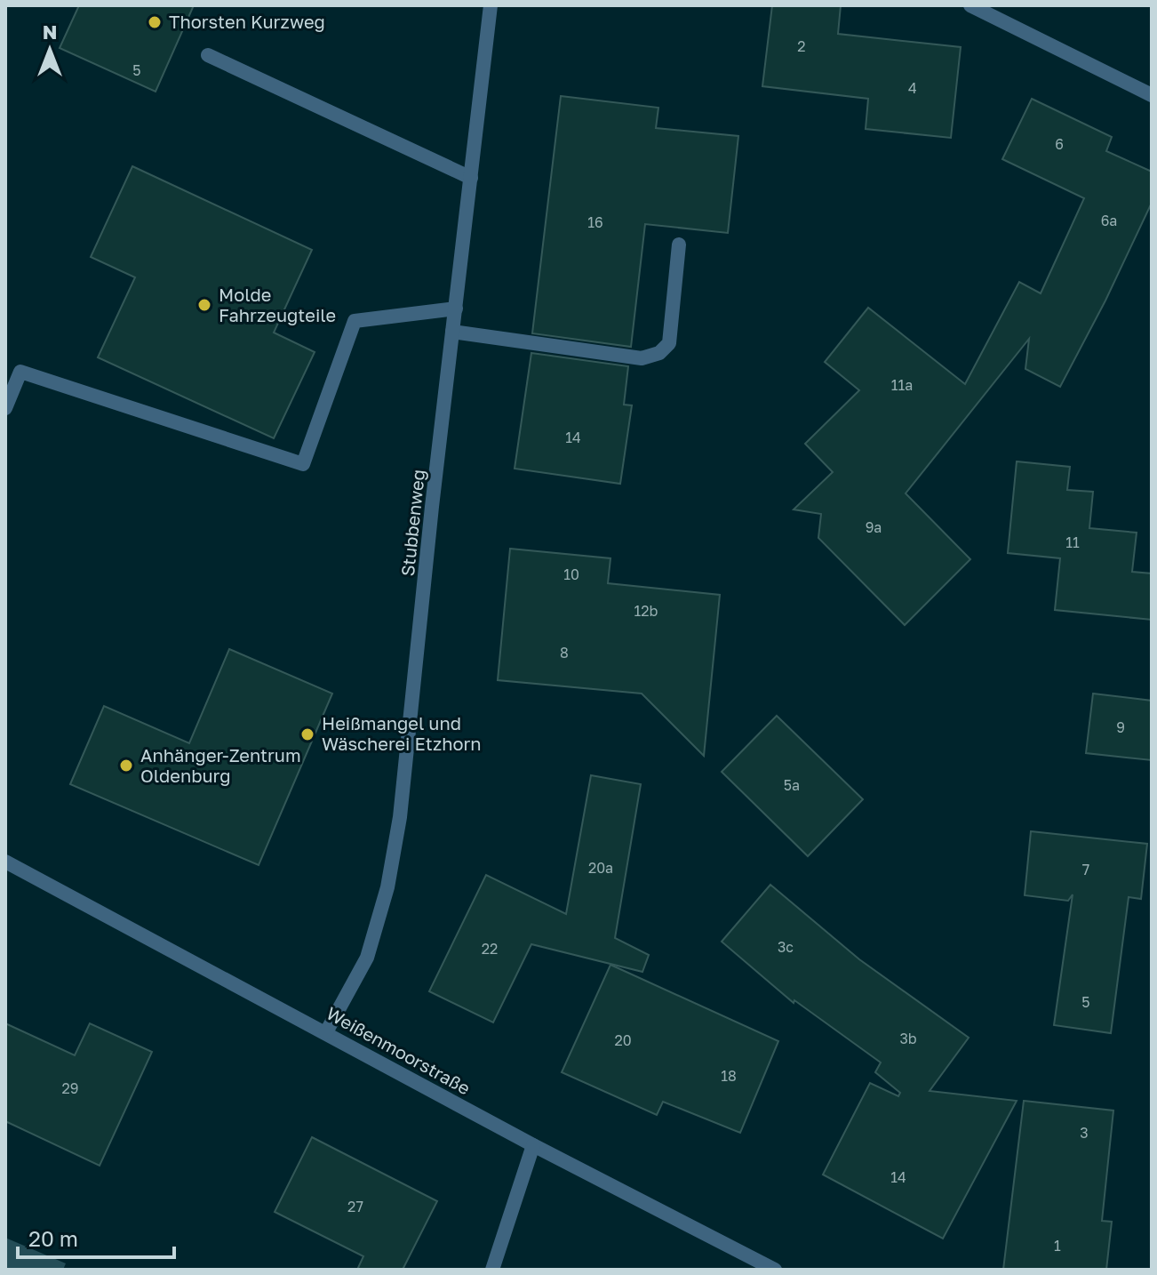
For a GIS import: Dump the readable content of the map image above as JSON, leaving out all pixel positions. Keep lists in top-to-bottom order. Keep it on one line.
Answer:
{"streets":{"street":["Stubbenweg","Weißenmoorstraße"]},"crossings":[["Stubbenweg","Weißenmoorstraße"]],"places":["Thorsten Kurzweg","Molde Fahrzeugteile","Heißmangel und Wäscherei Etzhorn","Anhänger-Zentrum Oldenburg"],"house_numbers":["2","5","4","6","6a","16","11a","14","9a","11","10","12b","8","9","5a","20a","7","3c","22","5","3b","20","18","29","3","14","27","1"],"scale_bar":"20 m","north":"top"}
